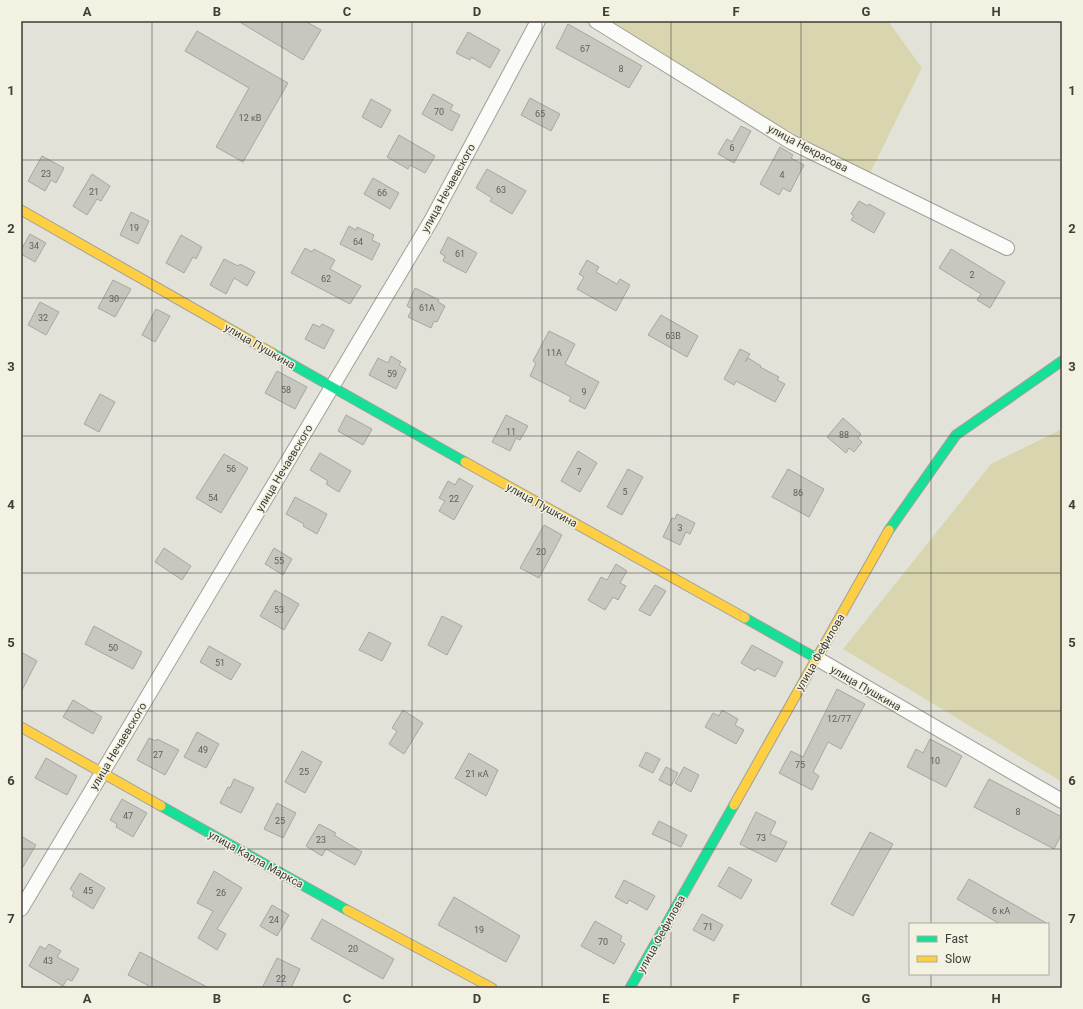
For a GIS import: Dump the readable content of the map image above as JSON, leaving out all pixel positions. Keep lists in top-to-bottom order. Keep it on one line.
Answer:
{"streets":{"main road":["улица Пушкина","улица Фефилова","улица Карла Маркса"],"street":["улица Некрасова","улица Нечаевского"]},"crossings":[["улица Нечаевского","улица Пушкина"],["улица Нечаевского","улица Карла Маркса"],["улица Пушкина","улица Фефилова"]],"house_numbers":["67","8","70","65","12 кВ","6","23","4","63","21","66","19","64","34","61","2","62","30","61А","32","63В","11А","59","58","9","11","88","56","7","5","86","54","22","3","20","55","53","50","51","12/77","49","27","10","75","25","21 кА","8","47","25","73","23","45","26","6 кА","24","71","19","70","20","43","22"],"legend":["Fast","Slow"],"grid":{"columns":["A","B","C","D","E","F","G","H"],"rows":["1","2","3","4","5","6","7"]}}
